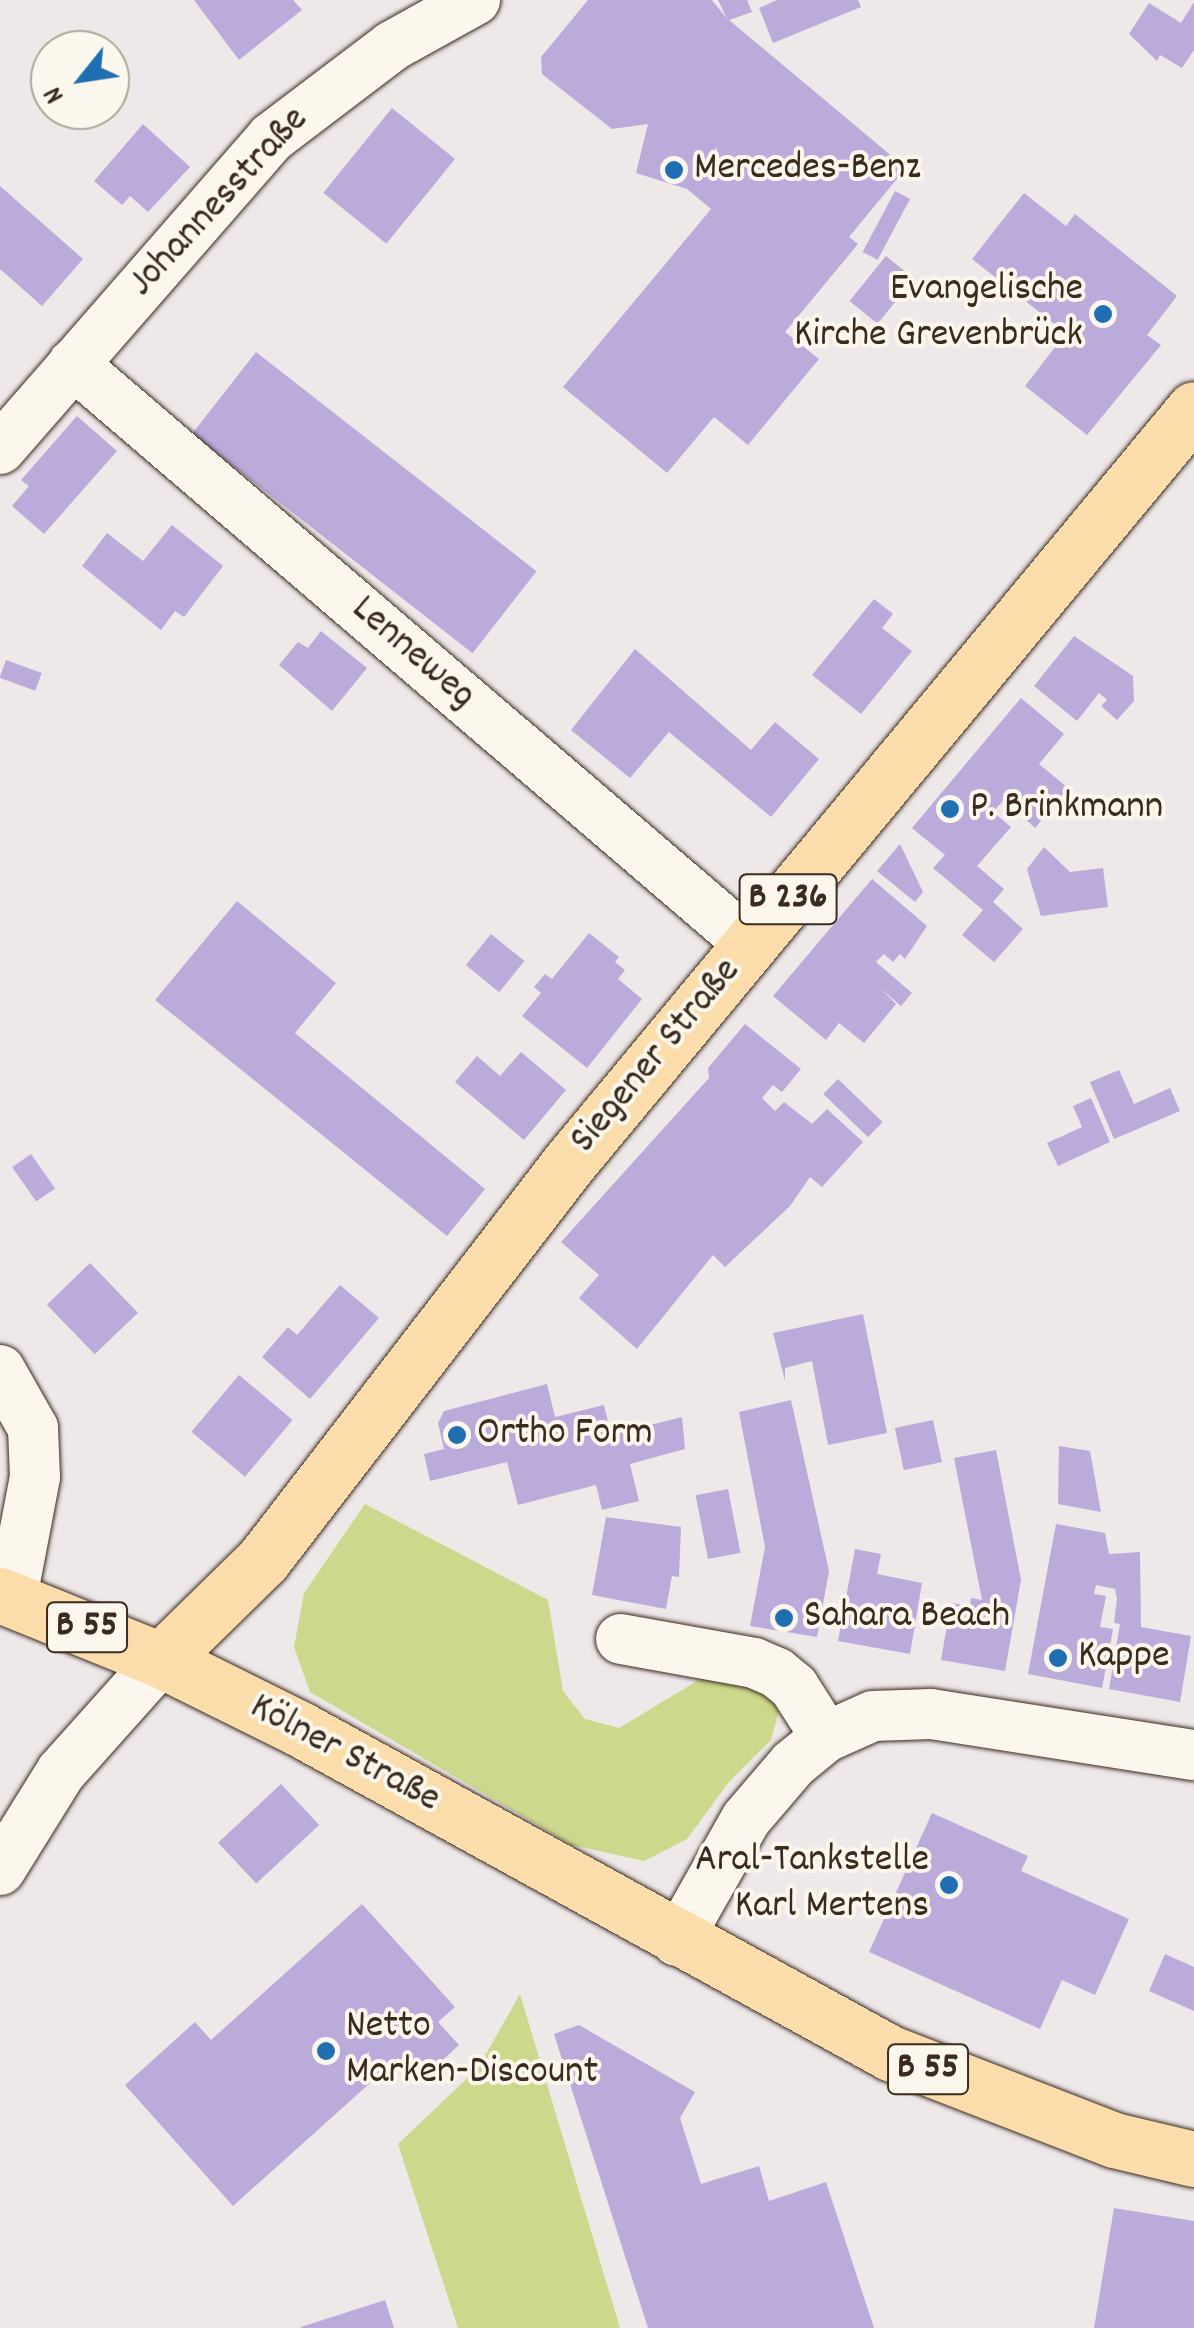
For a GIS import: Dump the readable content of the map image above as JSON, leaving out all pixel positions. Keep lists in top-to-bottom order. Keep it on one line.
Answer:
{"streets":{"main road":["B 236","Siegener Straße","B 55","Kölner Straße"],"street":["Johannesstraße","Lenneweg"]},"crossings":[["Johannesstraße","Lenneweg"],["Lenneweg","Siegener Straße"],["Siegener Straße","Kölner Straße"]],"places":["Mercedes-Benz","Evangelische Kirche Grevenbrück","P. Brinkmann","Ortho Form","Sahara Beach","Kappe","Aral-Tankstelle Karl Mertens","Netto Marken-Discount"],"north":"bottom left"}
